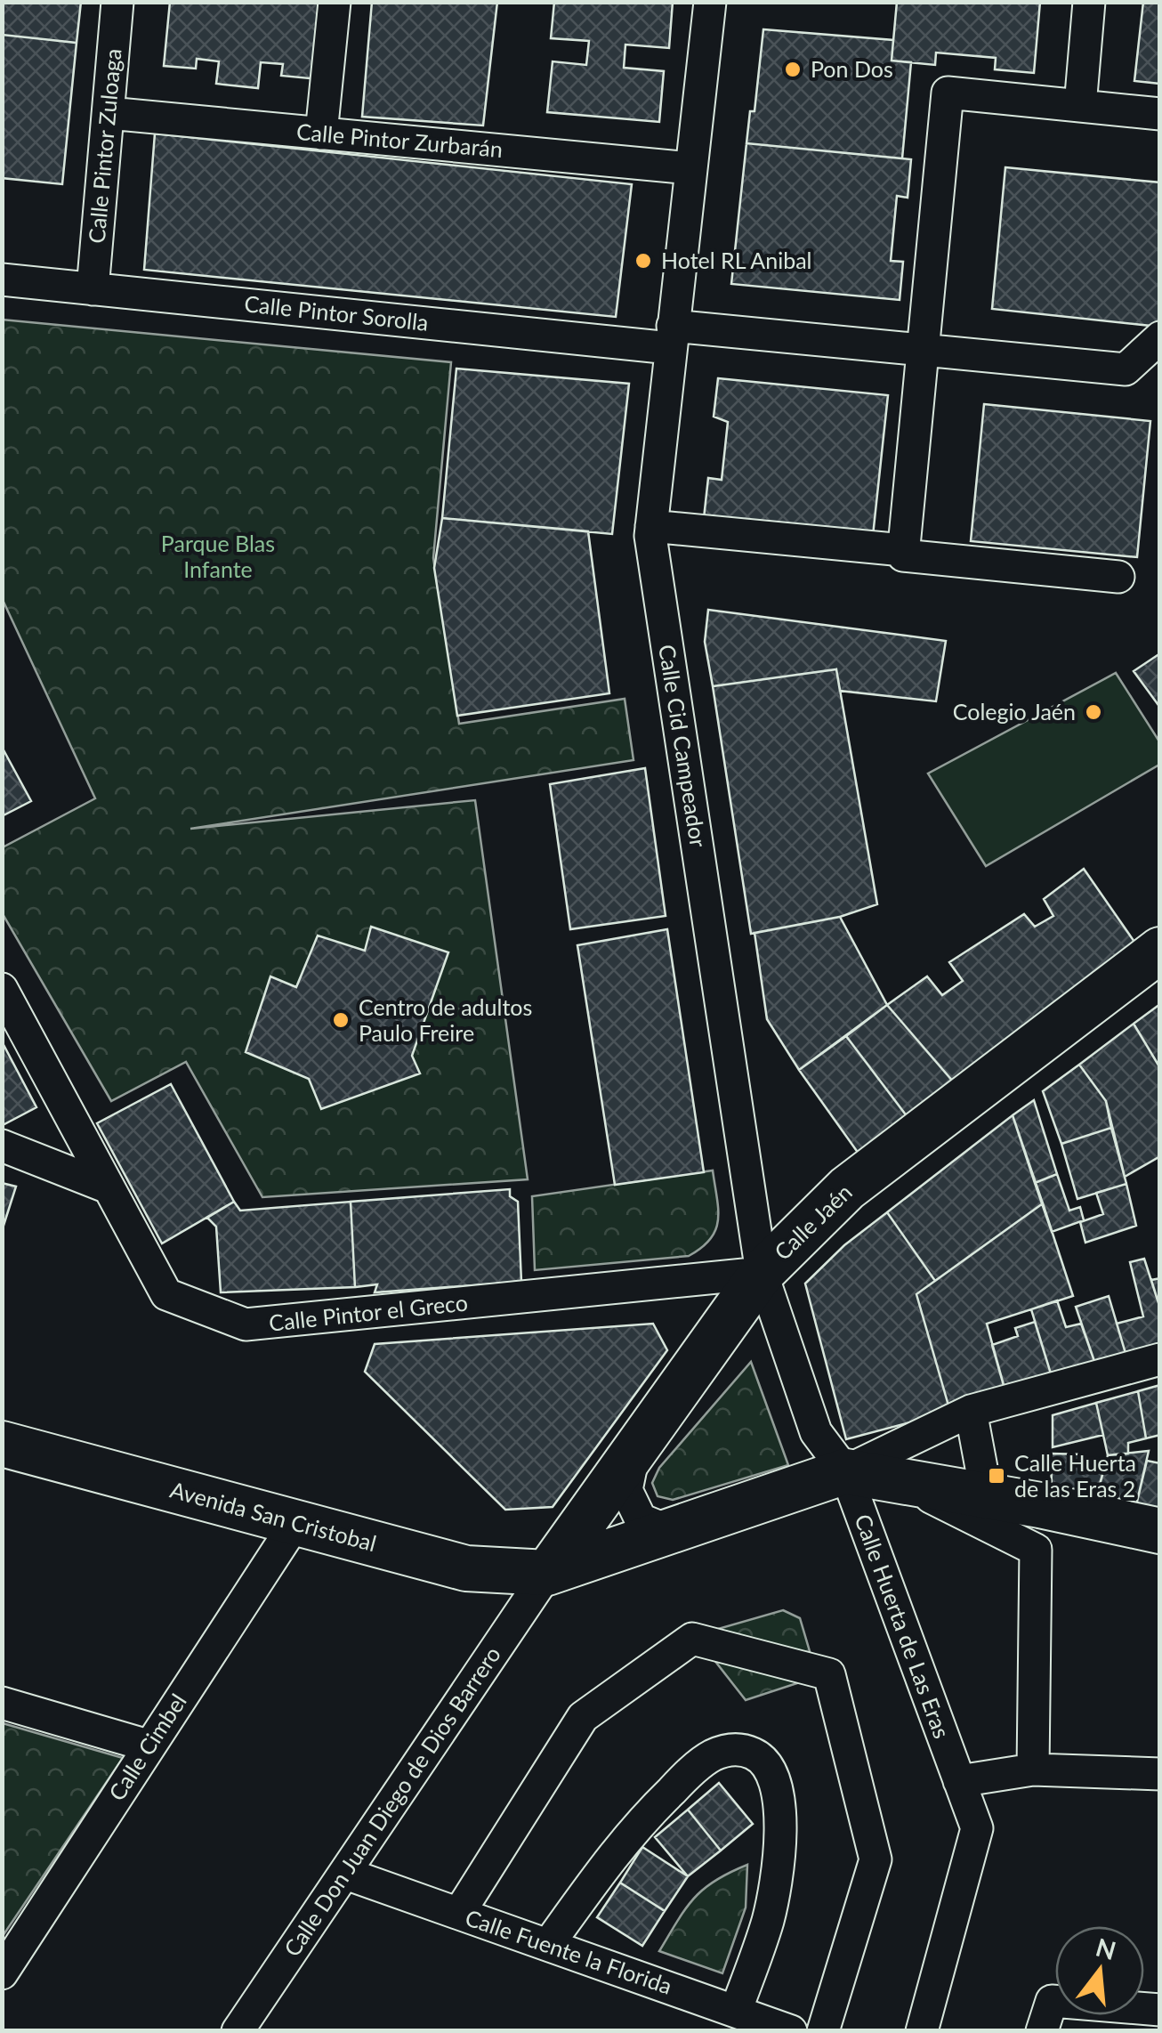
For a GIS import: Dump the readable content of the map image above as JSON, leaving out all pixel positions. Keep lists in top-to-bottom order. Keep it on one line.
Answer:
{"streets":{"street":["Calle Pintor Zurbarán","Calle Pintor Zuloaga","Calle Pintor Sorolla","Calle Cid Campeador","Calle Jaén","Calle Pintor el Greco","Avenida San Cristobal","Calle Huerta de Las Eras","Calle Cimbel","Calle Don Juan Diego de Dios Barrero","Calle Fuente la Florida"]},"crossings":[["Calle Pintor Zurbarán","Calle Pintor Zuloaga"],["Calle Pintor Zurbarán","Calle Cid Campeador"],["Calle Pintor Zuloaga","Calle Pintor Sorolla"],["Calle Pintor Sorolla","Calle Cid Campeador"],["Calle Cid Campeador","Calle Jaén"],["Calle Cid Campeador","Calle Pintor el Greco"],["Calle Cid Campeador","Calle Huerta de Las Eras"],["Calle Jaén","Calle Pintor el Greco"],["Calle Jaén","Avenida San Cristobal"],["Calle Jaén","Calle Don Juan Diego de Dios Barrero"],["Avenida San Cristobal","Calle Cimbel"],["Avenida San Cristobal","Calle Don Juan Diego de Dios Barrero"],["Calle Don Juan Diego de Dios Barrero","Calle Fuente la Florida"]],"parks":["Parque Blas Infante"],"places":{"other":["Pon Dos","Hotel RL Anibal","Colegio Jaén","Centro de adultos Paulo Freire"],"transit":["Calle Huerta de las Eras 2"]},"north":"top"}
